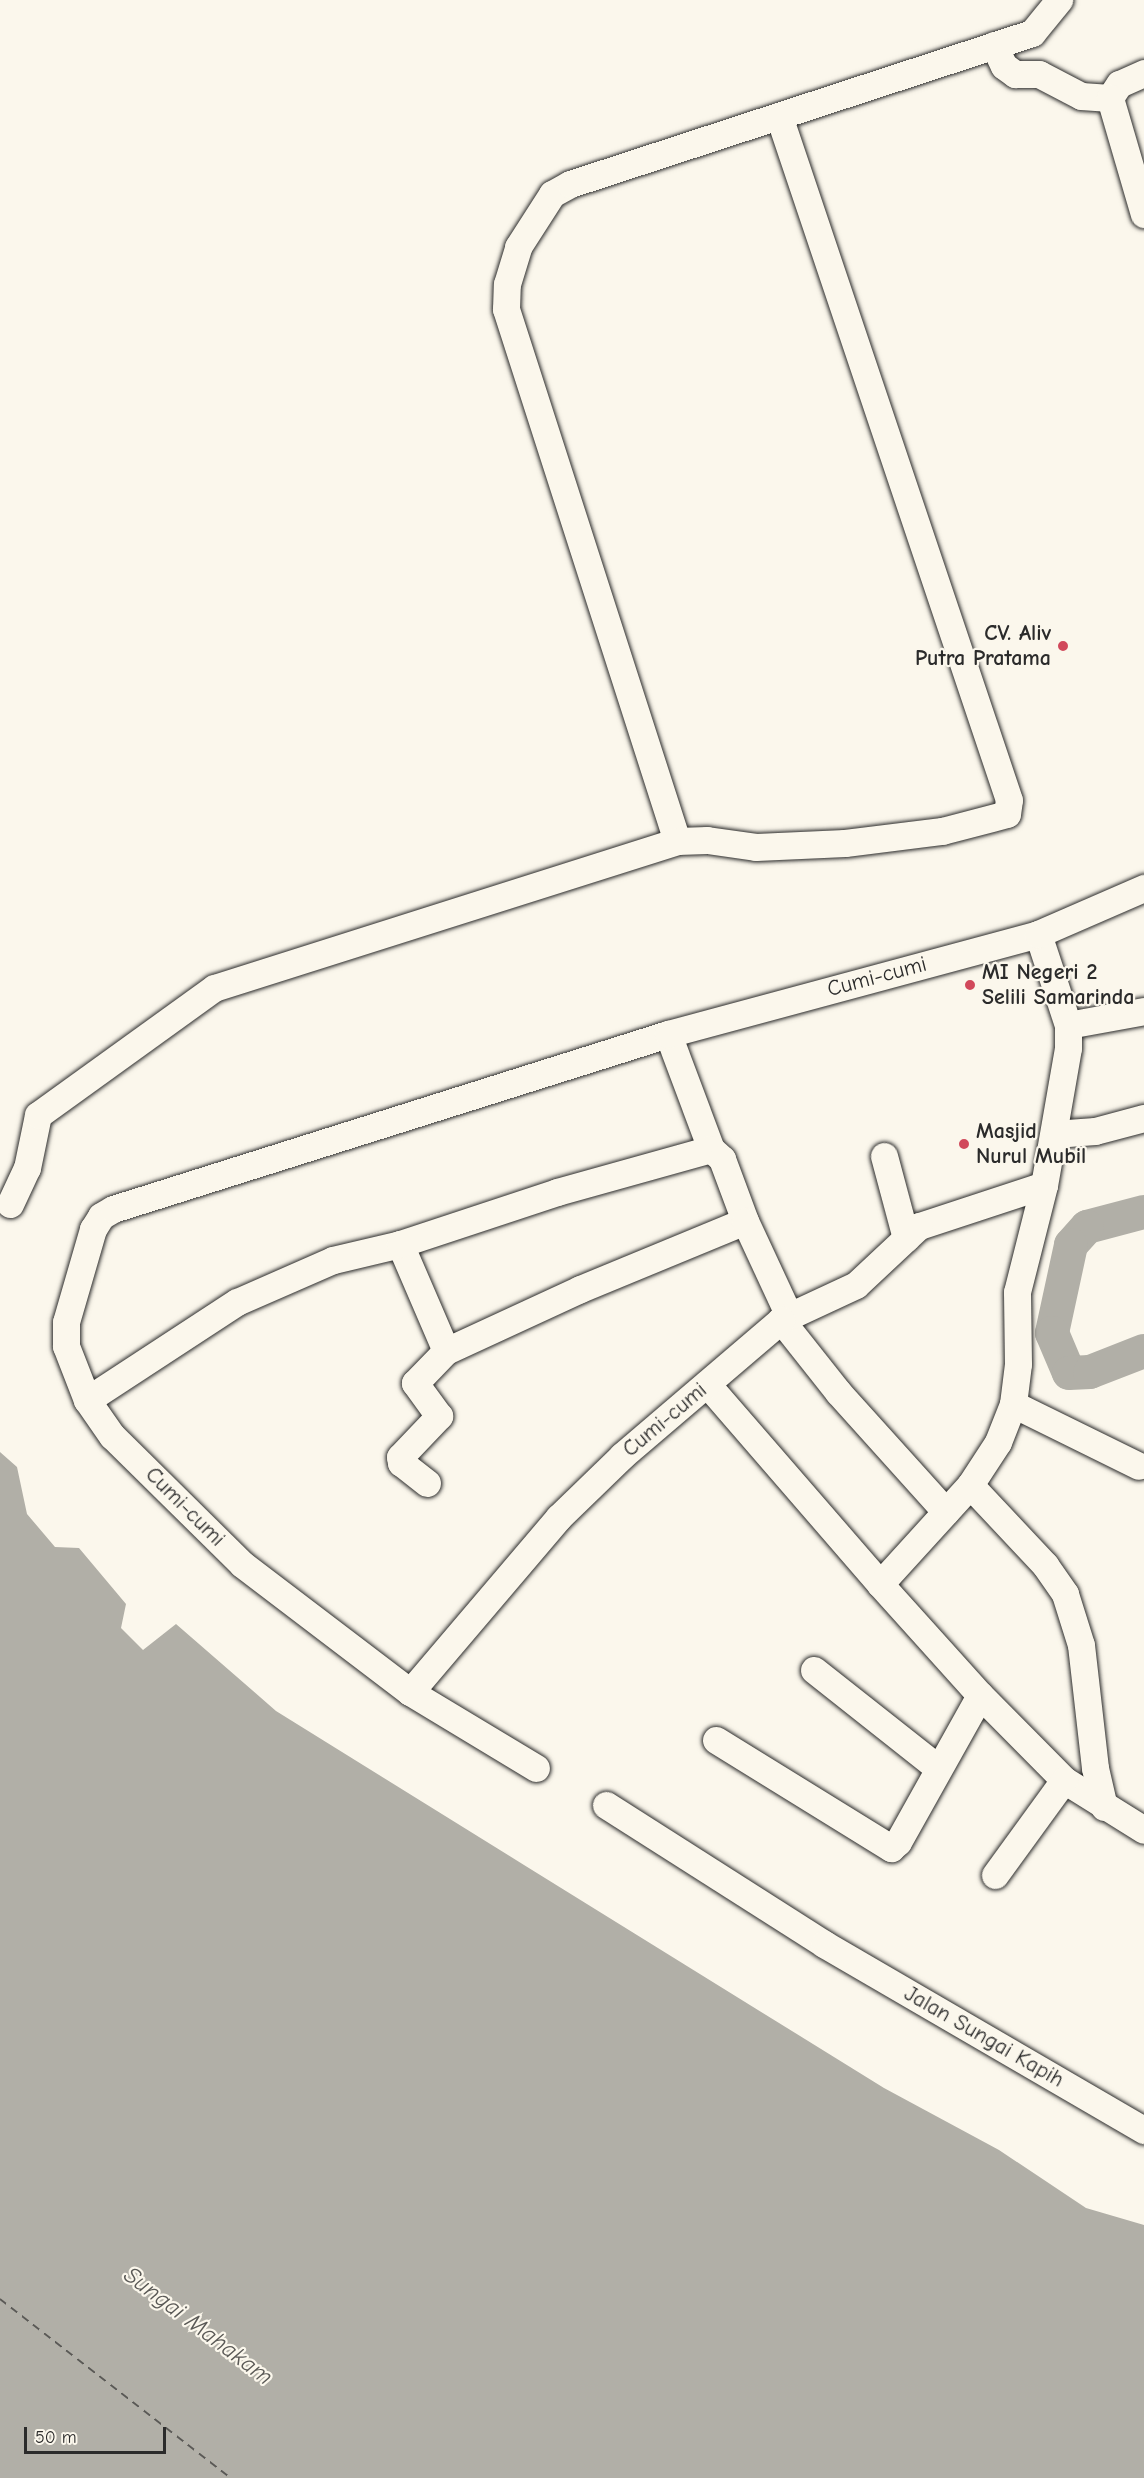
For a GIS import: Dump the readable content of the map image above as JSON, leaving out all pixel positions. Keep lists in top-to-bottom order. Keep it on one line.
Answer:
{"streets":{"street":["Cumi-cumi","Jalan Sungai Kapih"]},"water":["Sungai Mahakam"],"places":["CV. Aliv Putra Pratama","MI Negeri 2 Selili Samarinda","Masjid Nurul Mubil"],"scale_bar":"50 m"}
